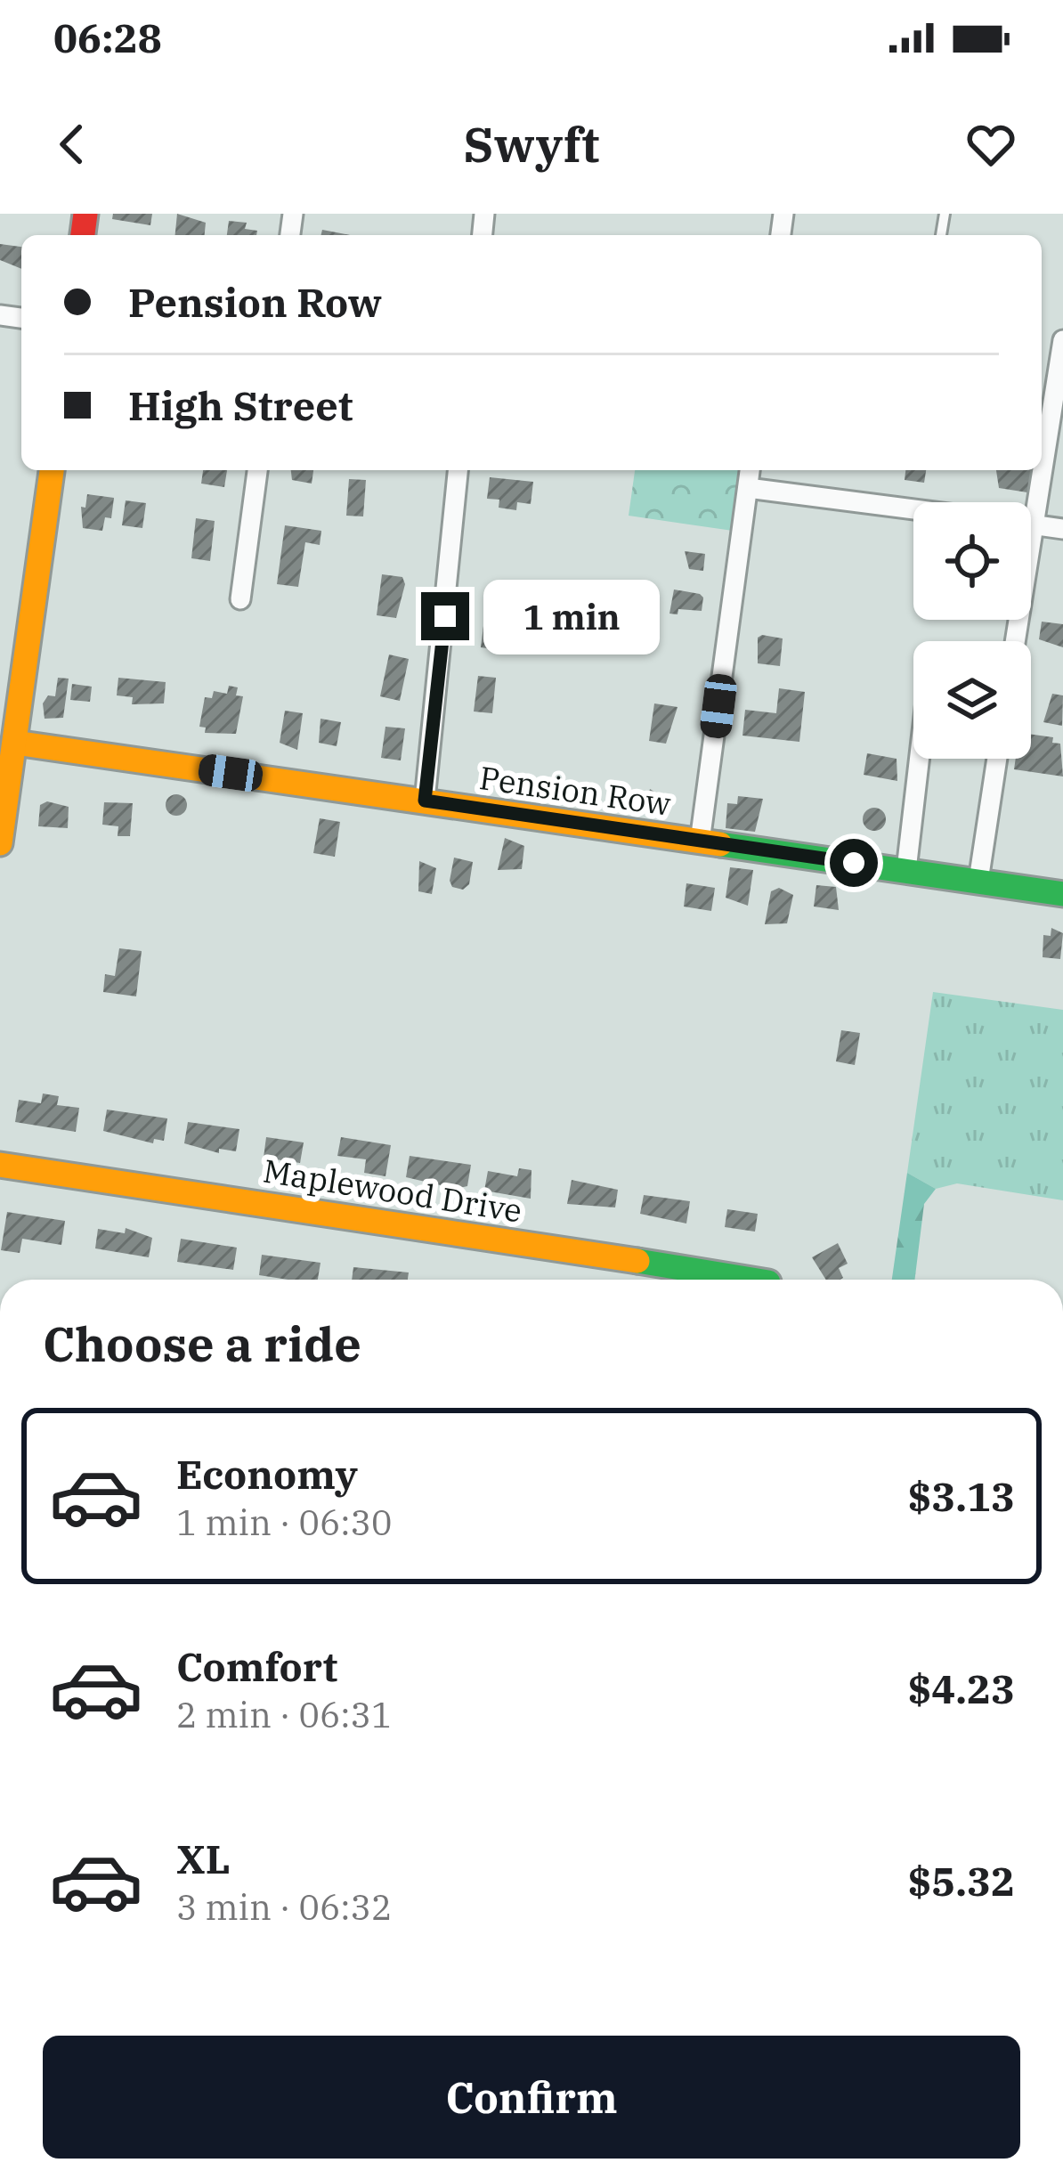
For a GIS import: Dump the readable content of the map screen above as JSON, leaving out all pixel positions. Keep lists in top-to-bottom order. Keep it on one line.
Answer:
{"streets":{"street":["Pension Row","Maplewood Drive"]},"page":{"status":"06:28","header":"Swyft","banner":["Pension Row","High Street"],"bubble":"1 min","heading":"Choose a ride","list":[{"name":"Economy","note":"1 min · 06:30","value":"$3.13"},{"name":"Comfort","note":"2 min · 06:31","value":"$4.23"},{"name":"XL","note":"3 min · 06:32","value":"$5.32"}],"buttons":"Confirm"}}
